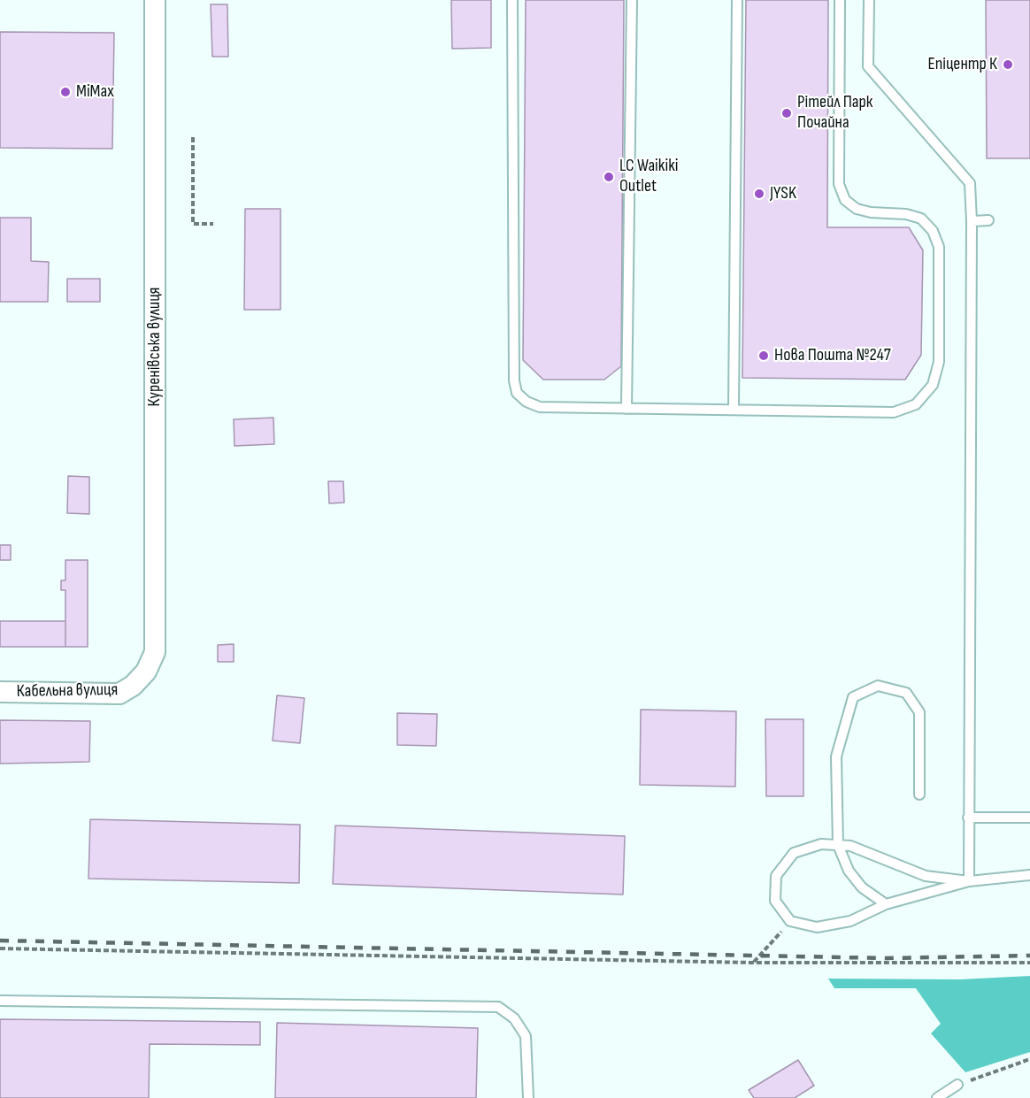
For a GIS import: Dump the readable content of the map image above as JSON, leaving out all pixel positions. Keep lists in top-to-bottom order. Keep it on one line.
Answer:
{"streets":{"street":["Куренівська вулиця","Кабельна вулиця"]},"crossings":[["Куренівська вулиця","Кабельна вулиця"]],"places":["Епіцентр К","MiMax","Рітейл Парк Почайна","LC Waikiki Outlet","JYSK","Нова Пошта №247"]}
